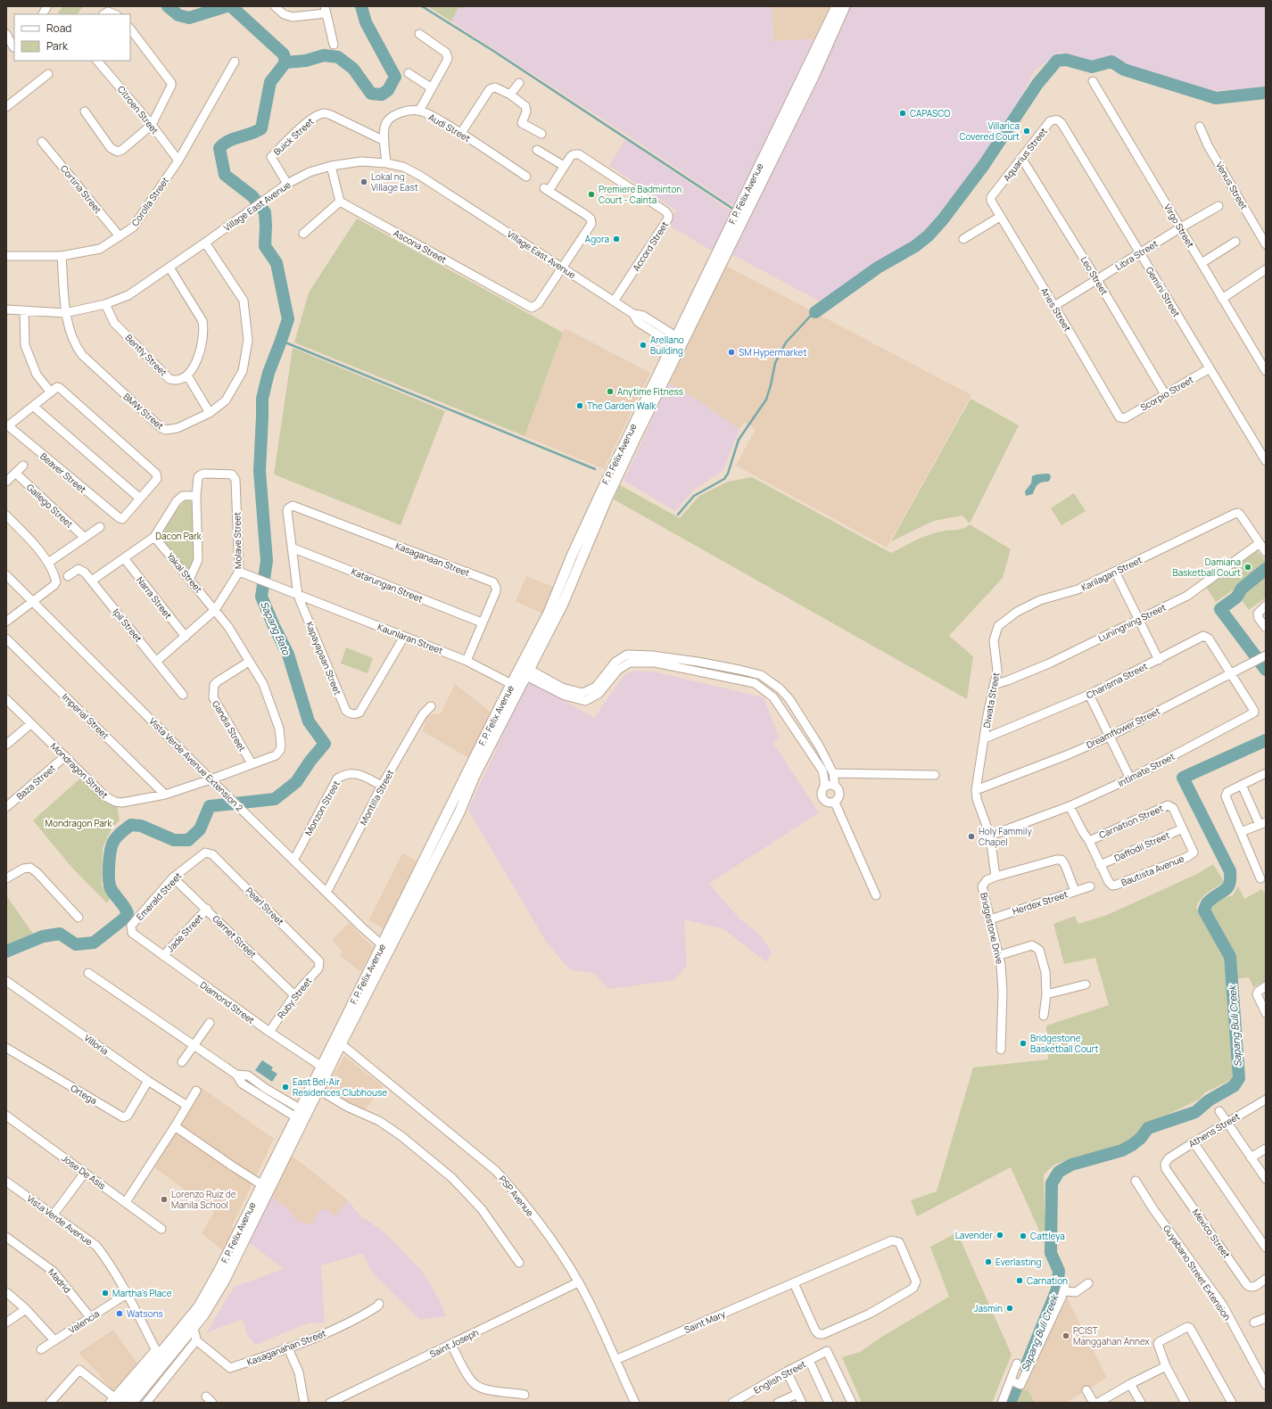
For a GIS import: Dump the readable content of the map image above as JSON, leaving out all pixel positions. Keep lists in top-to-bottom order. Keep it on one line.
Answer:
{"streets":{"main road":["F. P. Felix Avenue"],"street":["Citroen Street","Audi Street","Buick Street","Aquarius Street","Venus Street","Cortina Street","Corolla Street","Village East Avenue","Virgo Street","Ascona Street","Accord Street","Libra Street","Leo Street","Gemini Street","Aries Street","Bently Street","Scorpio Street","BMW Street","Beaver Street","Gallego Street","Molave Street","Kasaganaan Street","Yakal Street","Karilagan Street","Katarungan Street","Narra Street","Luningning Street","Ipil Street","Kaunlaran Street","Kapayapaan Street","Charisma Street","Diwata Street","Imperial Street","Gandia Street","Dreamflower Street","Vista Verde Avenue Extension 2","Intimate Street","Mondragon Street","Baza Street","Montilla Street","Monzon Street","Carnation Street","Daffodil Street","Bautista Avenue","Emerald Street","Herdex Street","Pearl Street","Bridgestone Drive","Jade Street","Garnet Street","Ruby Street","Diamond Street","Villoria","Ortega","Athens Street","Jose De Asis","PSP Avenue","Vista Verde Avenue","Mexico Street","Guyabano Street Extension","Madrid","Valencia","Saint Mary","Saint Joseph","Kasaganahan Street","English Street"]},"crossings":[["Citroen Street","Corolla Street"],["Audi Street","Buick Street"],["Audi Street","Village East Avenue"],["Buick Street","Village East Avenue"],["Aquarius Street","Leo Street"],["Aquarius Street","Gemini Street"],["Aquarius Street","Aries Street"],["Cortina Street","Corolla Street"],["F. P. Felix Avenue","Village East Avenue"],["F. P. Felix Avenue","Kaunlaran Street"],["F. P. Felix Avenue","Vista Verde Avenue Extension 2"],["F. P. Felix Avenue","Diamond Street"],["F. P. Felix Avenue","PSP Avenue"],["F. P. Felix Avenue","Vista Verde Avenue"],["Corolla Street","BMW Street"],["Village East Avenue","Ascona Street"],["Village East Avenue","Accord Street"],["Village East Avenue","Bently Street"],["Village East Avenue","BMW Street"],["Virgo Street","Libra Street"],["Ascona Street","Accord Street"],["Libra Street","Leo Street"],["Libra Street","Gemini Street"],["Libra Street","Aries Street"],["Leo Street","Scorpio Street"],["Gemini Street","Scorpio Street"],["Aries Street","Scorpio Street"],["Molave Street","Yakal Street"],["Molave Street","Narra Street"],["Molave Street","Ipil Street"],["Molave Street","Kaunlaran Street"],["Molave Street","Mondragon Street"],["Kasaganaan Street","Katarungan Street"],["Kasaganaan Street","Kaunlaran Street"],["Kasaganaan Street","Kapayapaan Street"],["Yakal Street","Mondragon Street"],["Karilagan Street","Luningning Street"],["Karilagan Street","Diwata Street"],["Katarungan Street","Kapayapaan Street"],["Luningning Street","Diwata Street"],["Kaunlaran Street","Kapayapaan Street"],["Charisma Street","Diwata Street"],["Charisma Street","Dreamflower Street"],["Charisma Street","Intimate Street"],["Diwata Street","Dreamflower Street"],["Imperial Street","Mondragon Street"],["Gandia Street","Mondragon Street"],["Dreamflower Street","Intimate Street"],["Vista Verde Avenue Extension 2","Mondragon Street"],["Vista Verde Avenue Extension 2","Montilla Street"],["Vista Verde Avenue Extension 2","Monzon Street"],["Intimate Street","Bautista Avenue"],["Mondragon Street","Baza Street"],["Montilla Street","Monzon Street"],["Carnation Street","Daffodil Street"],["Carnation Street","Bautista Avenue"],["Daffodil Street","Bautista Avenue"],["Emerald Street","Pearl Street"],["Emerald Street","Garnet Street"],["Emerald Street","Diamond Street"],["Herdex Street","Bridgestone Drive"],["Pearl Street","Ruby Street"],["Jade Street","Garnet Street"],["Jade Street","Diamond Street"],["Garnet Street","Ruby Street"],["Ruby Street","Diamond Street"],["Villoria","Ortega"],["Athens Street","Mexico Street"],["PSP Avenue","Saint Mary"],["PSP Avenue","Saint Joseph"],["Vista Verde Avenue","Valencia"],["Madrid","Valencia"]],"water":["Sapang Bato","Sapang Buli Creek"],"parks":["Dacon Park","Mondragon Park"],"places":["CAPASCO","Villarica Covered Court","Lokal ng Village East","Premiere Badminton Court - Cainta","Agora","Arellano Building","SM Hypermarket","Anytime Fitness","The Garden Walk","Damiana Basketball Court","Holy Fammily Chapel","Bridgestone Basketball Court","East Bel-Air Residences Clubhouse","Lorenzo Ruiz de Manila School","Lavender","Cattleya","Everlasting","Carnation","Martha's Place","Jasmin","Watsons","PCIST Manggahan Annex"],"legend":["Road","Park"]}
